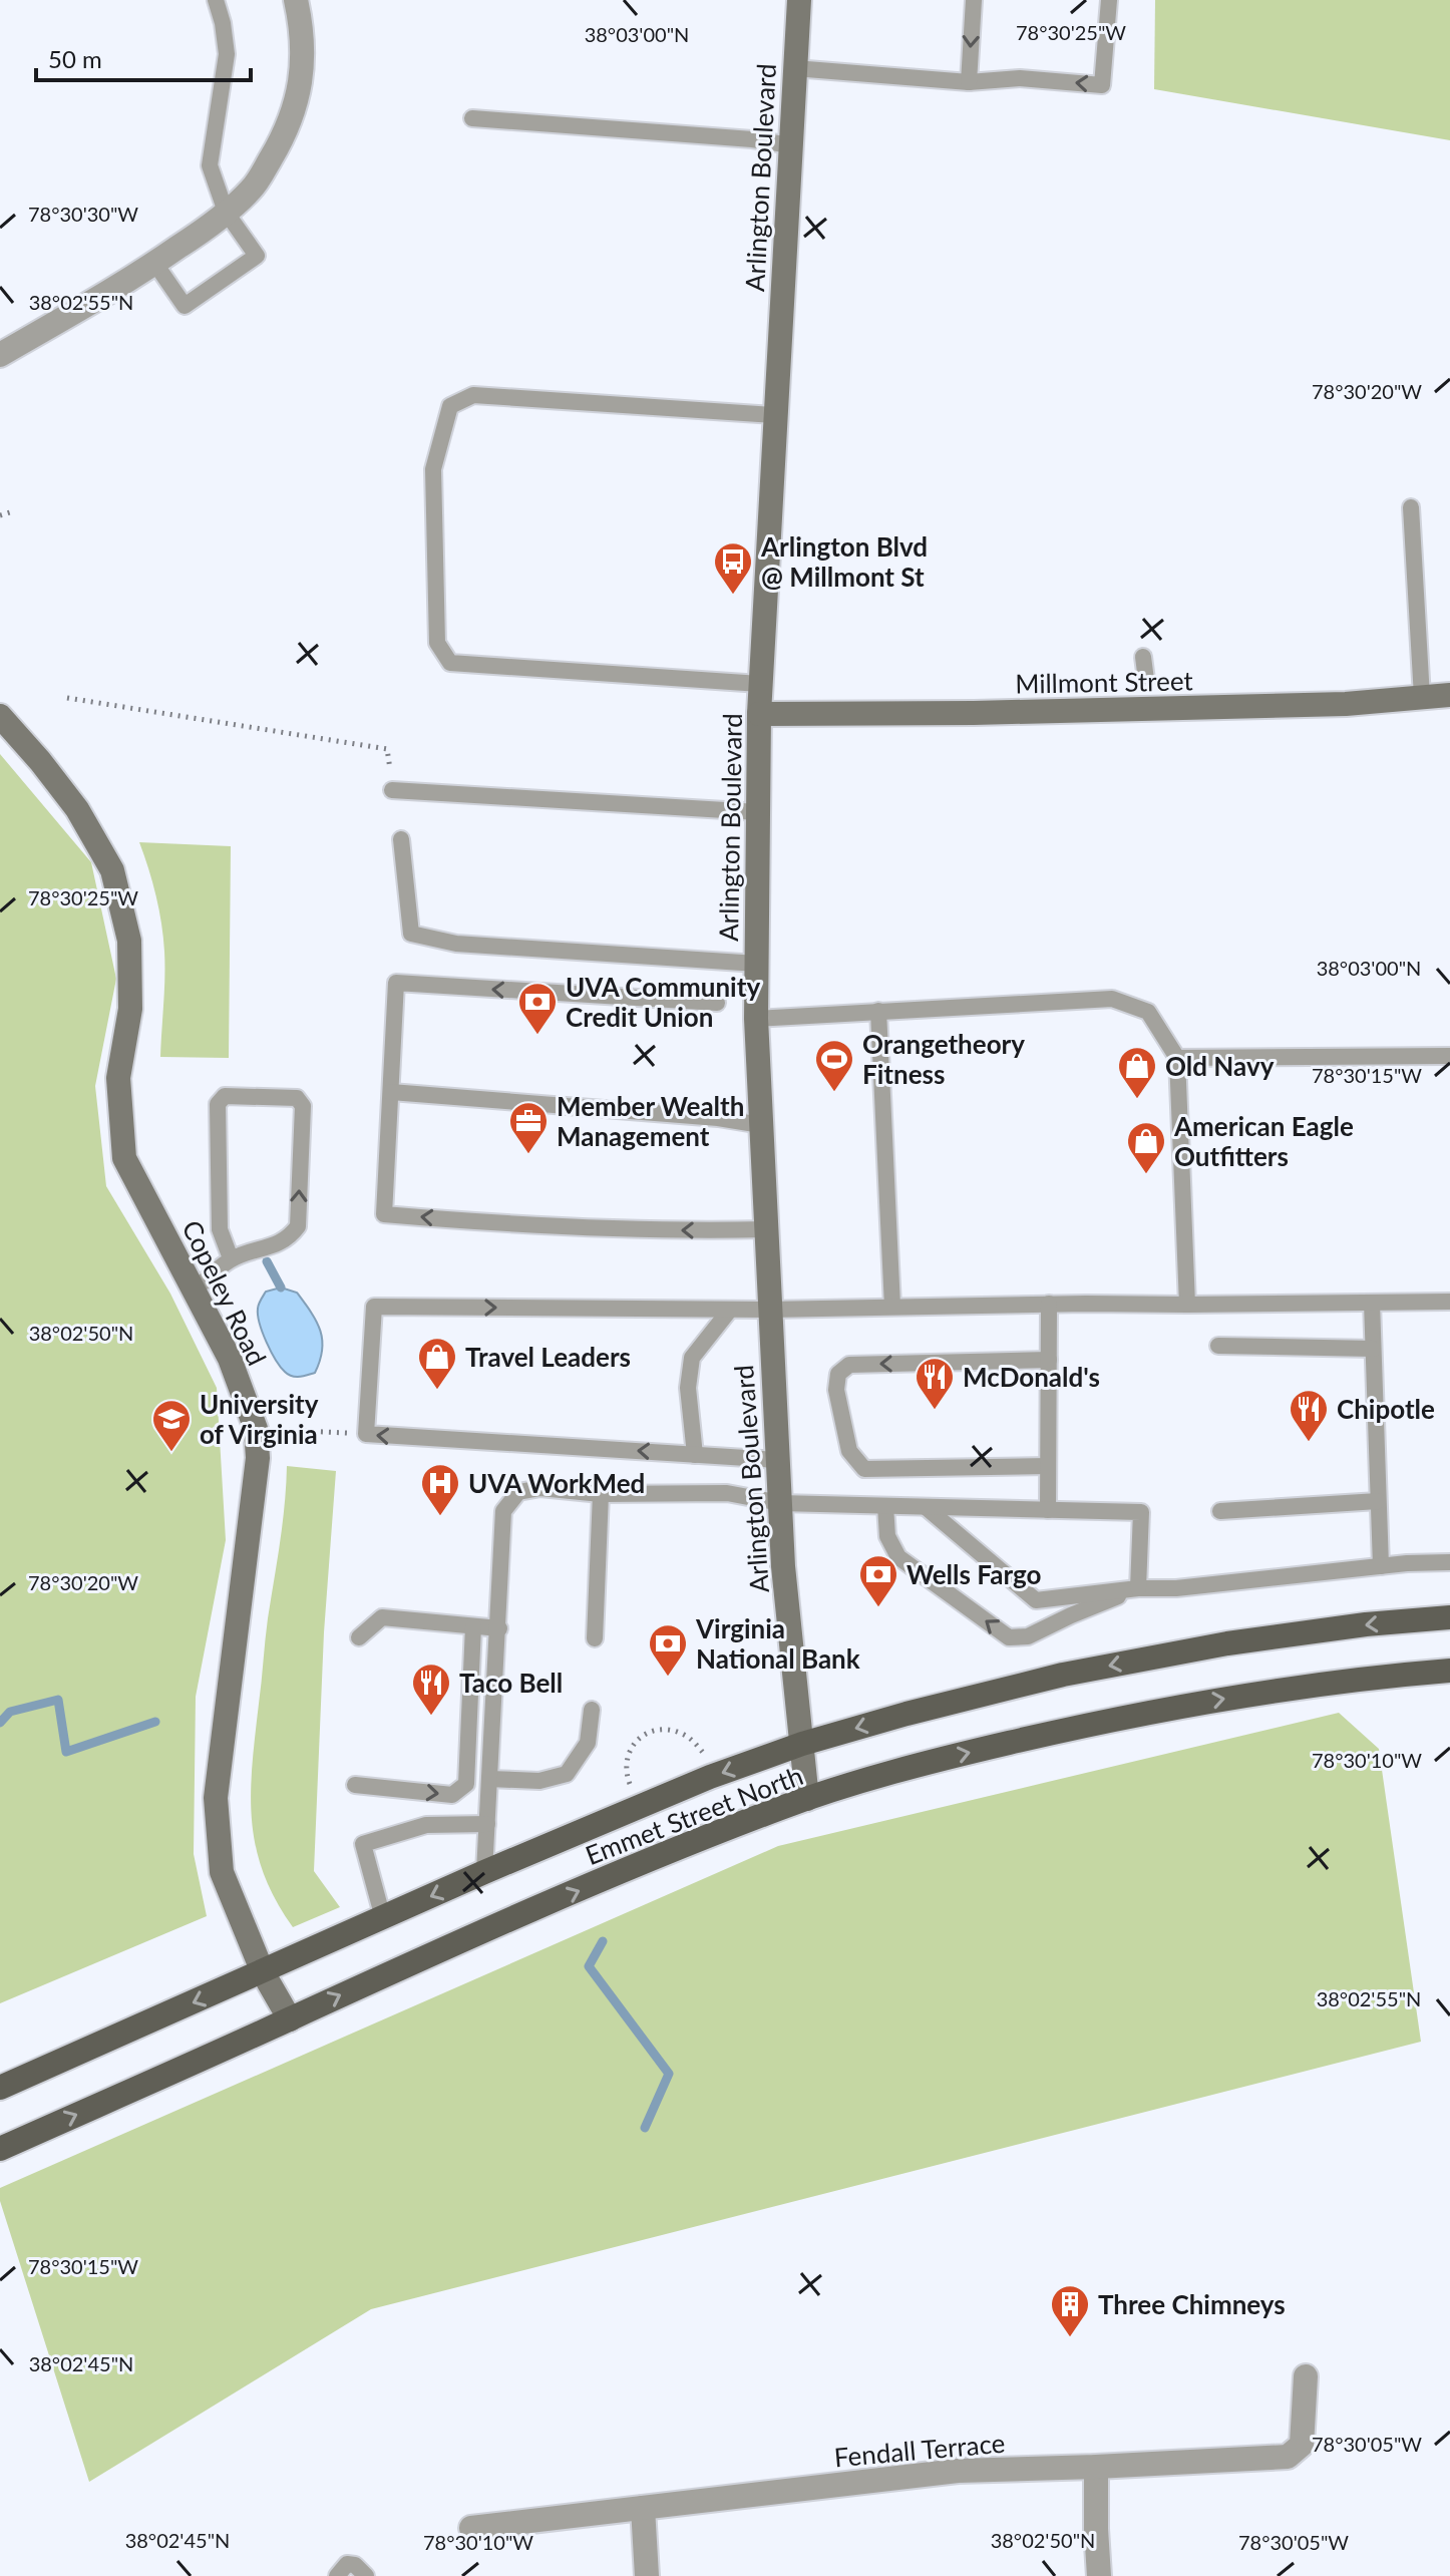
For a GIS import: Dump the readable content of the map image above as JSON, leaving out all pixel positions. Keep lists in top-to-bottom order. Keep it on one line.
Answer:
{"streets":{"main road":["Emmet Street North"],"street":["Arlington Boulevard","Millmont Street","Copeley Road","Fendall Terrace"]},"crossings":[["Arlington Boulevard","Millmont Street"],["Arlington Boulevard","Emmet Street North"],["Copeley Road","Emmet Street North"]],"places":{"bus stop":["Arlington Blvd @ Millmont St"],"bank":["UVA Community Credit Union","Wells Fargo","Virginia National Bank"],"sports":["Orangetheory Fitness"],"shop":["Old Navy","American Eagle Outfitters","Travel Leaders"],"office":["Member Wealth Management"],"restaurant":["McDonald's","Chipotle","Taco Bell"],"school or university":["University of Virginia"],"hospital":["UVA WorkMed"],"building":["Three Chimneys"]},"scale_bar":"50 m","coordinates":["78°30'25\"W","38°03'00\"N","78°30'30\"W","38°02'55\"N","78°30'20\"W","78°30'15\"W","38°02'50\"N","78°30'10\"W","38°02'45\"N","78°30'05\"W"]}
